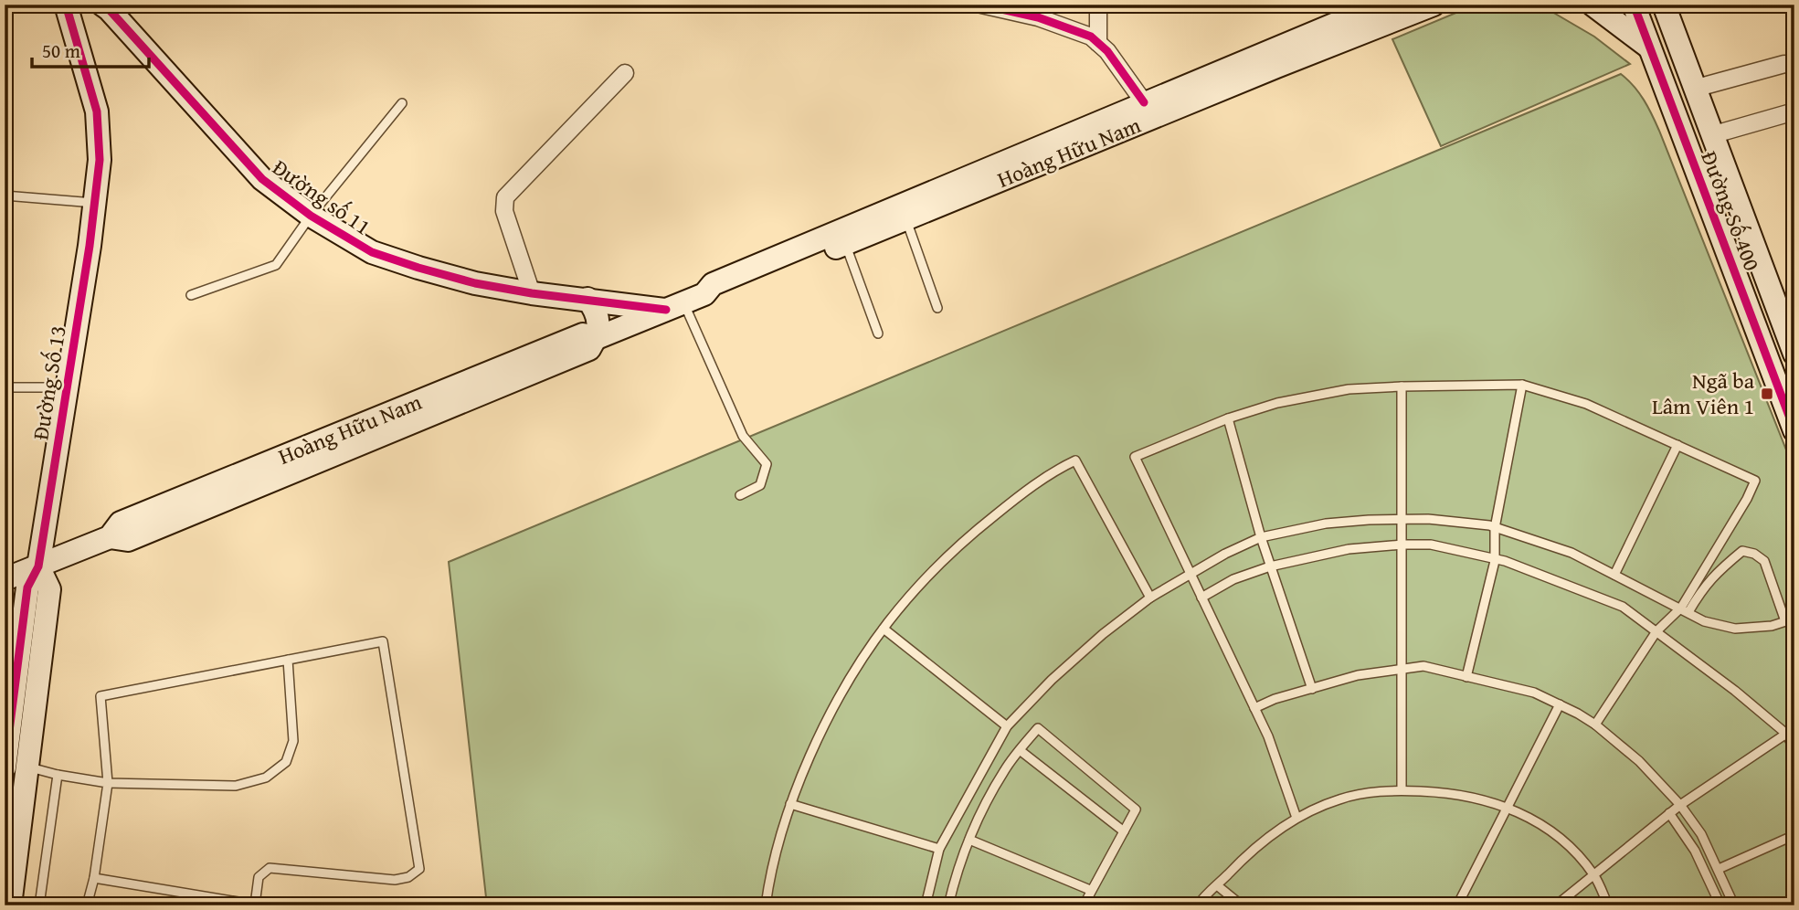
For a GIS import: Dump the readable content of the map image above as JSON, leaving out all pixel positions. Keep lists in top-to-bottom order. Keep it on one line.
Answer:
{"streets":{"street":["Hoàng Hữu Nam","Đường số 11","Đường Số 400","Đường Số 13"]},"crossings":[["Hoàng Hữu Nam","Đường số 11"],["Hoàng Hữu Nam","Đường Số 13"]],"places":{"transit":["Ngã ba Lâm Viên 1"]},"scale_bar":"50 m"}
